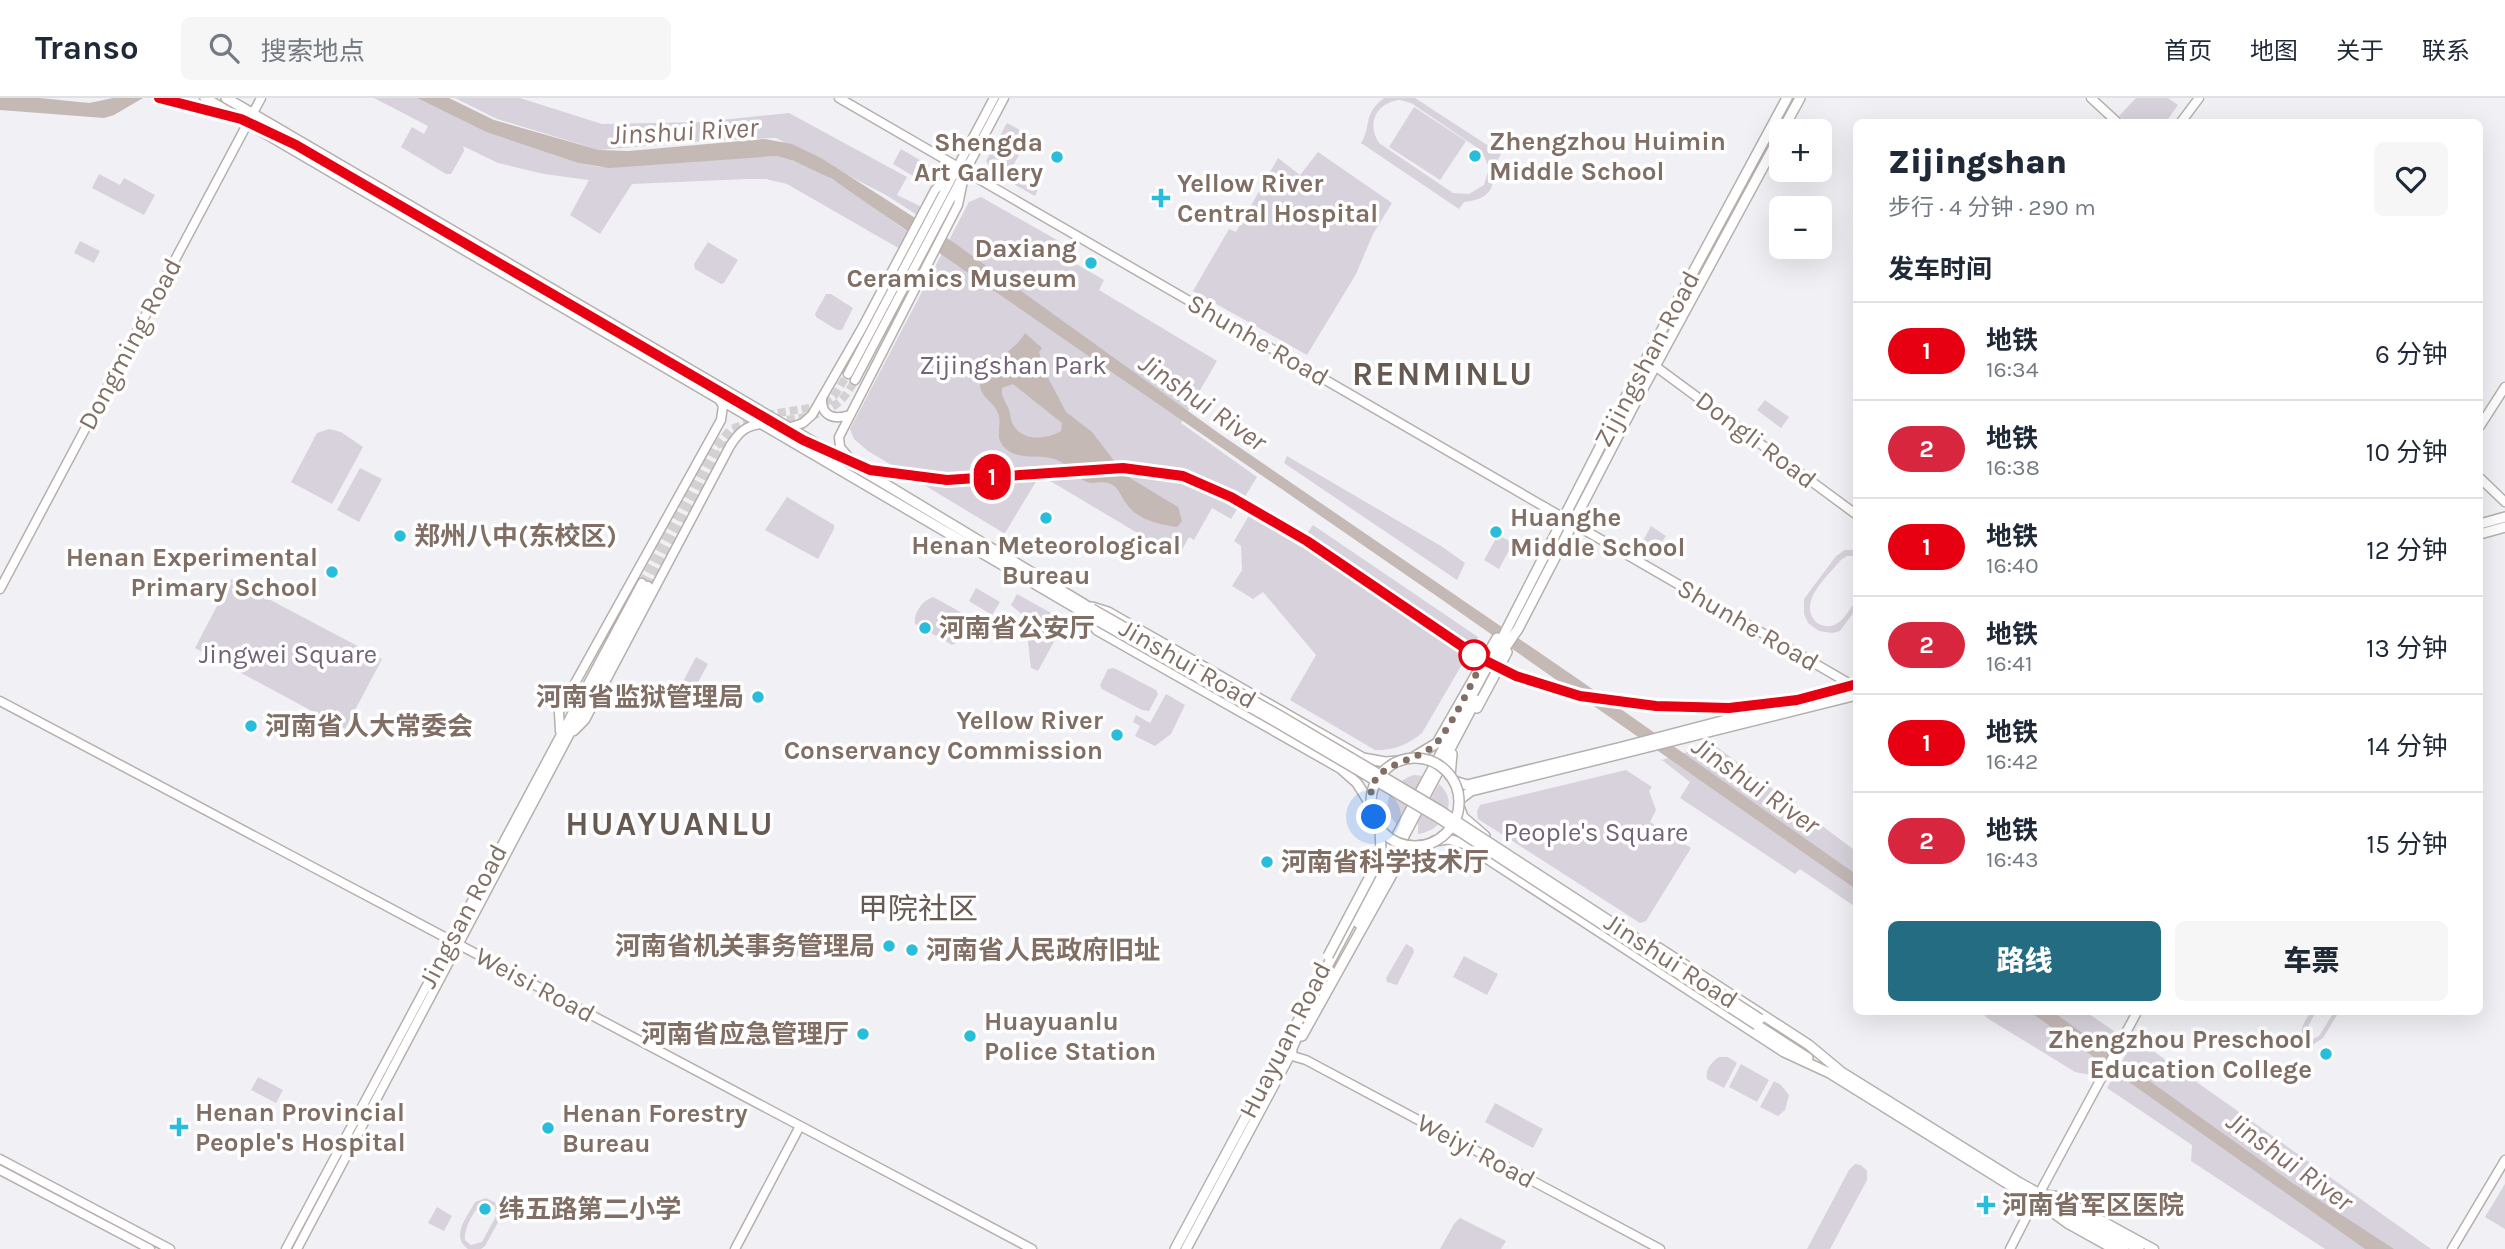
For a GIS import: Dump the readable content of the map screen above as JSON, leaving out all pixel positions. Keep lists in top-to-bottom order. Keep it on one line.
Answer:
{"streets":{"main road":["Zijingshan Road","Jinshui Road","Huayuan Road"],"street":["Shunhe Road","Dongming Road","Dongli Road","Jingsan Road","Weisi Road","Weiyi Road"]},"crossings":[["Shunhe Road","Zijingshan Road"],["Dongming Road","Jinshui Road"],["Zijingshan Road","Dongli Road"],["Jingsan Road","Weisi Road"],["Huayuan Road","Weiyi Road"]],"districts":["RENMINLU","HUAYUANLU","甲院社区"],"water":["Jinshui River"],"parks":["Zijingshan Park","Jingwei Square","People's Square"],"places":{"other":["Zhengzhou Huimin Middle School","Shengda Art Gallery","Daxiang Ceramics Museum","Henan Meteorological Bureau","Huanghe Middle School","郑州八中(东校区)","Henan Experimental Primary School","河南省公安厅","河南省监狱管理局","河南省人大常委会","Yellow River Conservancy Commission","河南省科学技术厅","河南省机关事务管理局","河南省人民政府旧址","河南省应急管理厅","Huayuanlu Police Station","Zhengzhou Preschool Education College","Henan Forestry Bureau","纬五路第二小学"],"health":["Yellow River Central Hospital","Henan Provincial People's Hospital","河南省军区医院"]},"lines":["metro line 1"],"page":{"header":"Transo","search":"搜索地点","nav":["首页","地图","关于","联系"],"on_map":"1","map_buttons":["+","−"],"heading":[["Zijingshan","步行 · 4 分钟 · 290 m"],"发车时间"],"list":[{"mark":"1","name":"地铁","note":"16:34","value":"6 分钟"},{"mark":"2","name":"地铁","note":"16:38","value":"10 分钟"},{"mark":"1","name":"地铁","note":"16:40","value":"12 分钟"},{"mark":"2","name":"地铁","note":"16:41","value":"13 分钟"},{"mark":"1","name":"地铁","note":"16:42","value":"14 分钟"},{"mark":"2","name":"地铁","note":"16:43","value":"15 分钟"}],"buttons":["路线","车票"]}}
